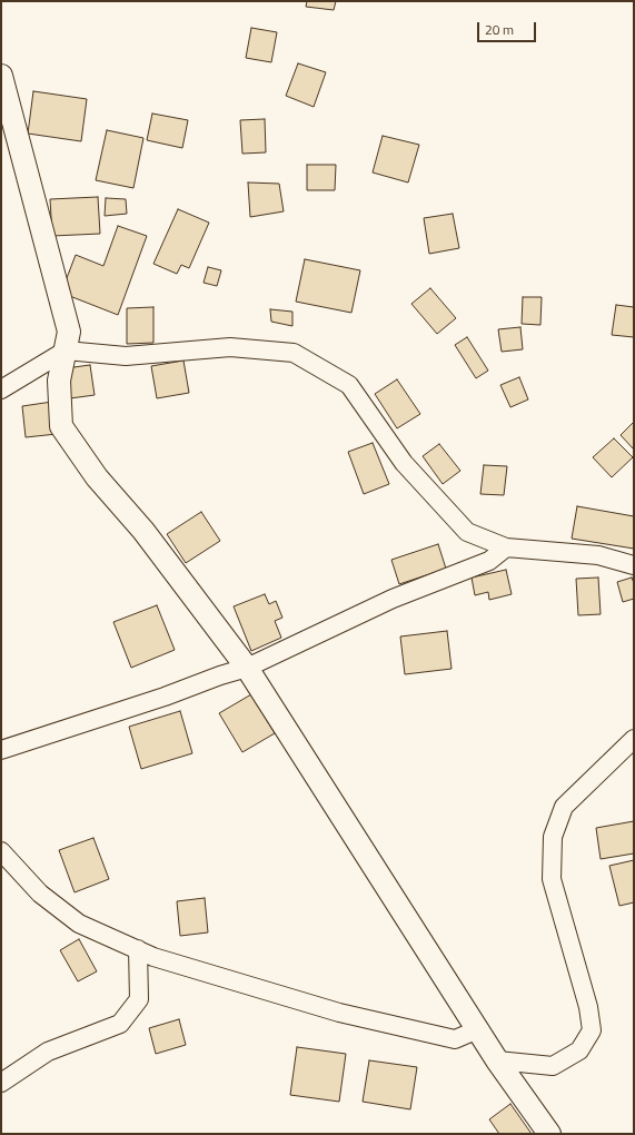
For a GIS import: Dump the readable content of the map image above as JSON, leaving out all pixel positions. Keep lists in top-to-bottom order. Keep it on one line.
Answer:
{"scale_bar":"20 m"}
